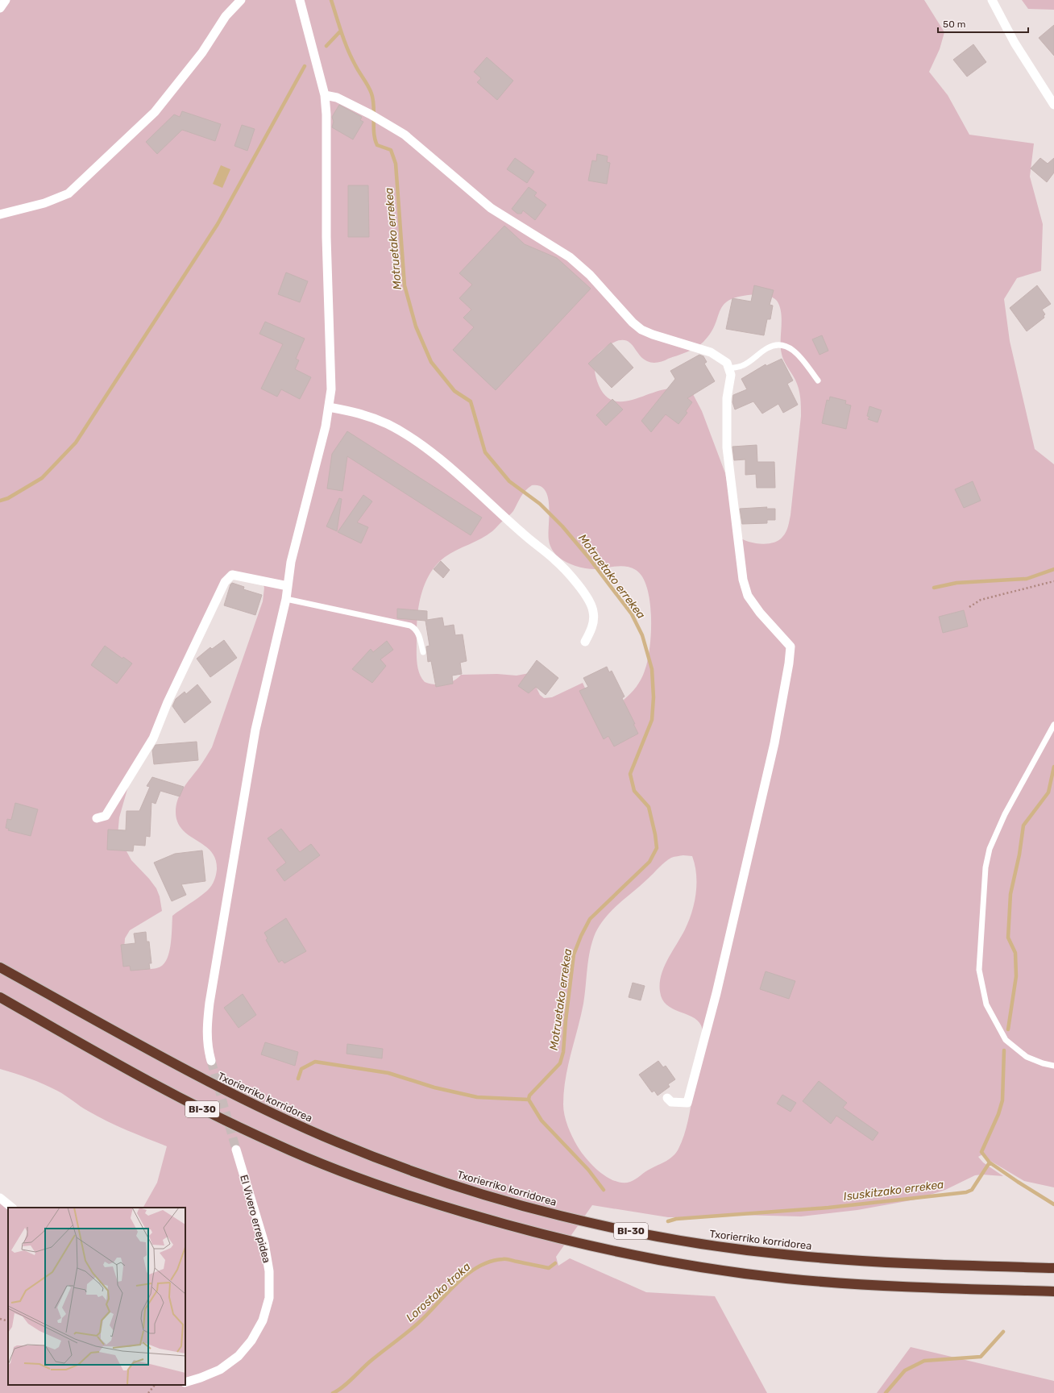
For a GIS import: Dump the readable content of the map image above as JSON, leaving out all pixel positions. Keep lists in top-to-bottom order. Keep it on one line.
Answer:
{"streets":{"highway":["Txorierriko korridorea","BI-30"],"street":["El Vivero errepidea"]},"water":["Motruetako errekea","Isuskitzako errekea","Lorostoko troka"],"scale_bar":"50 m"}
